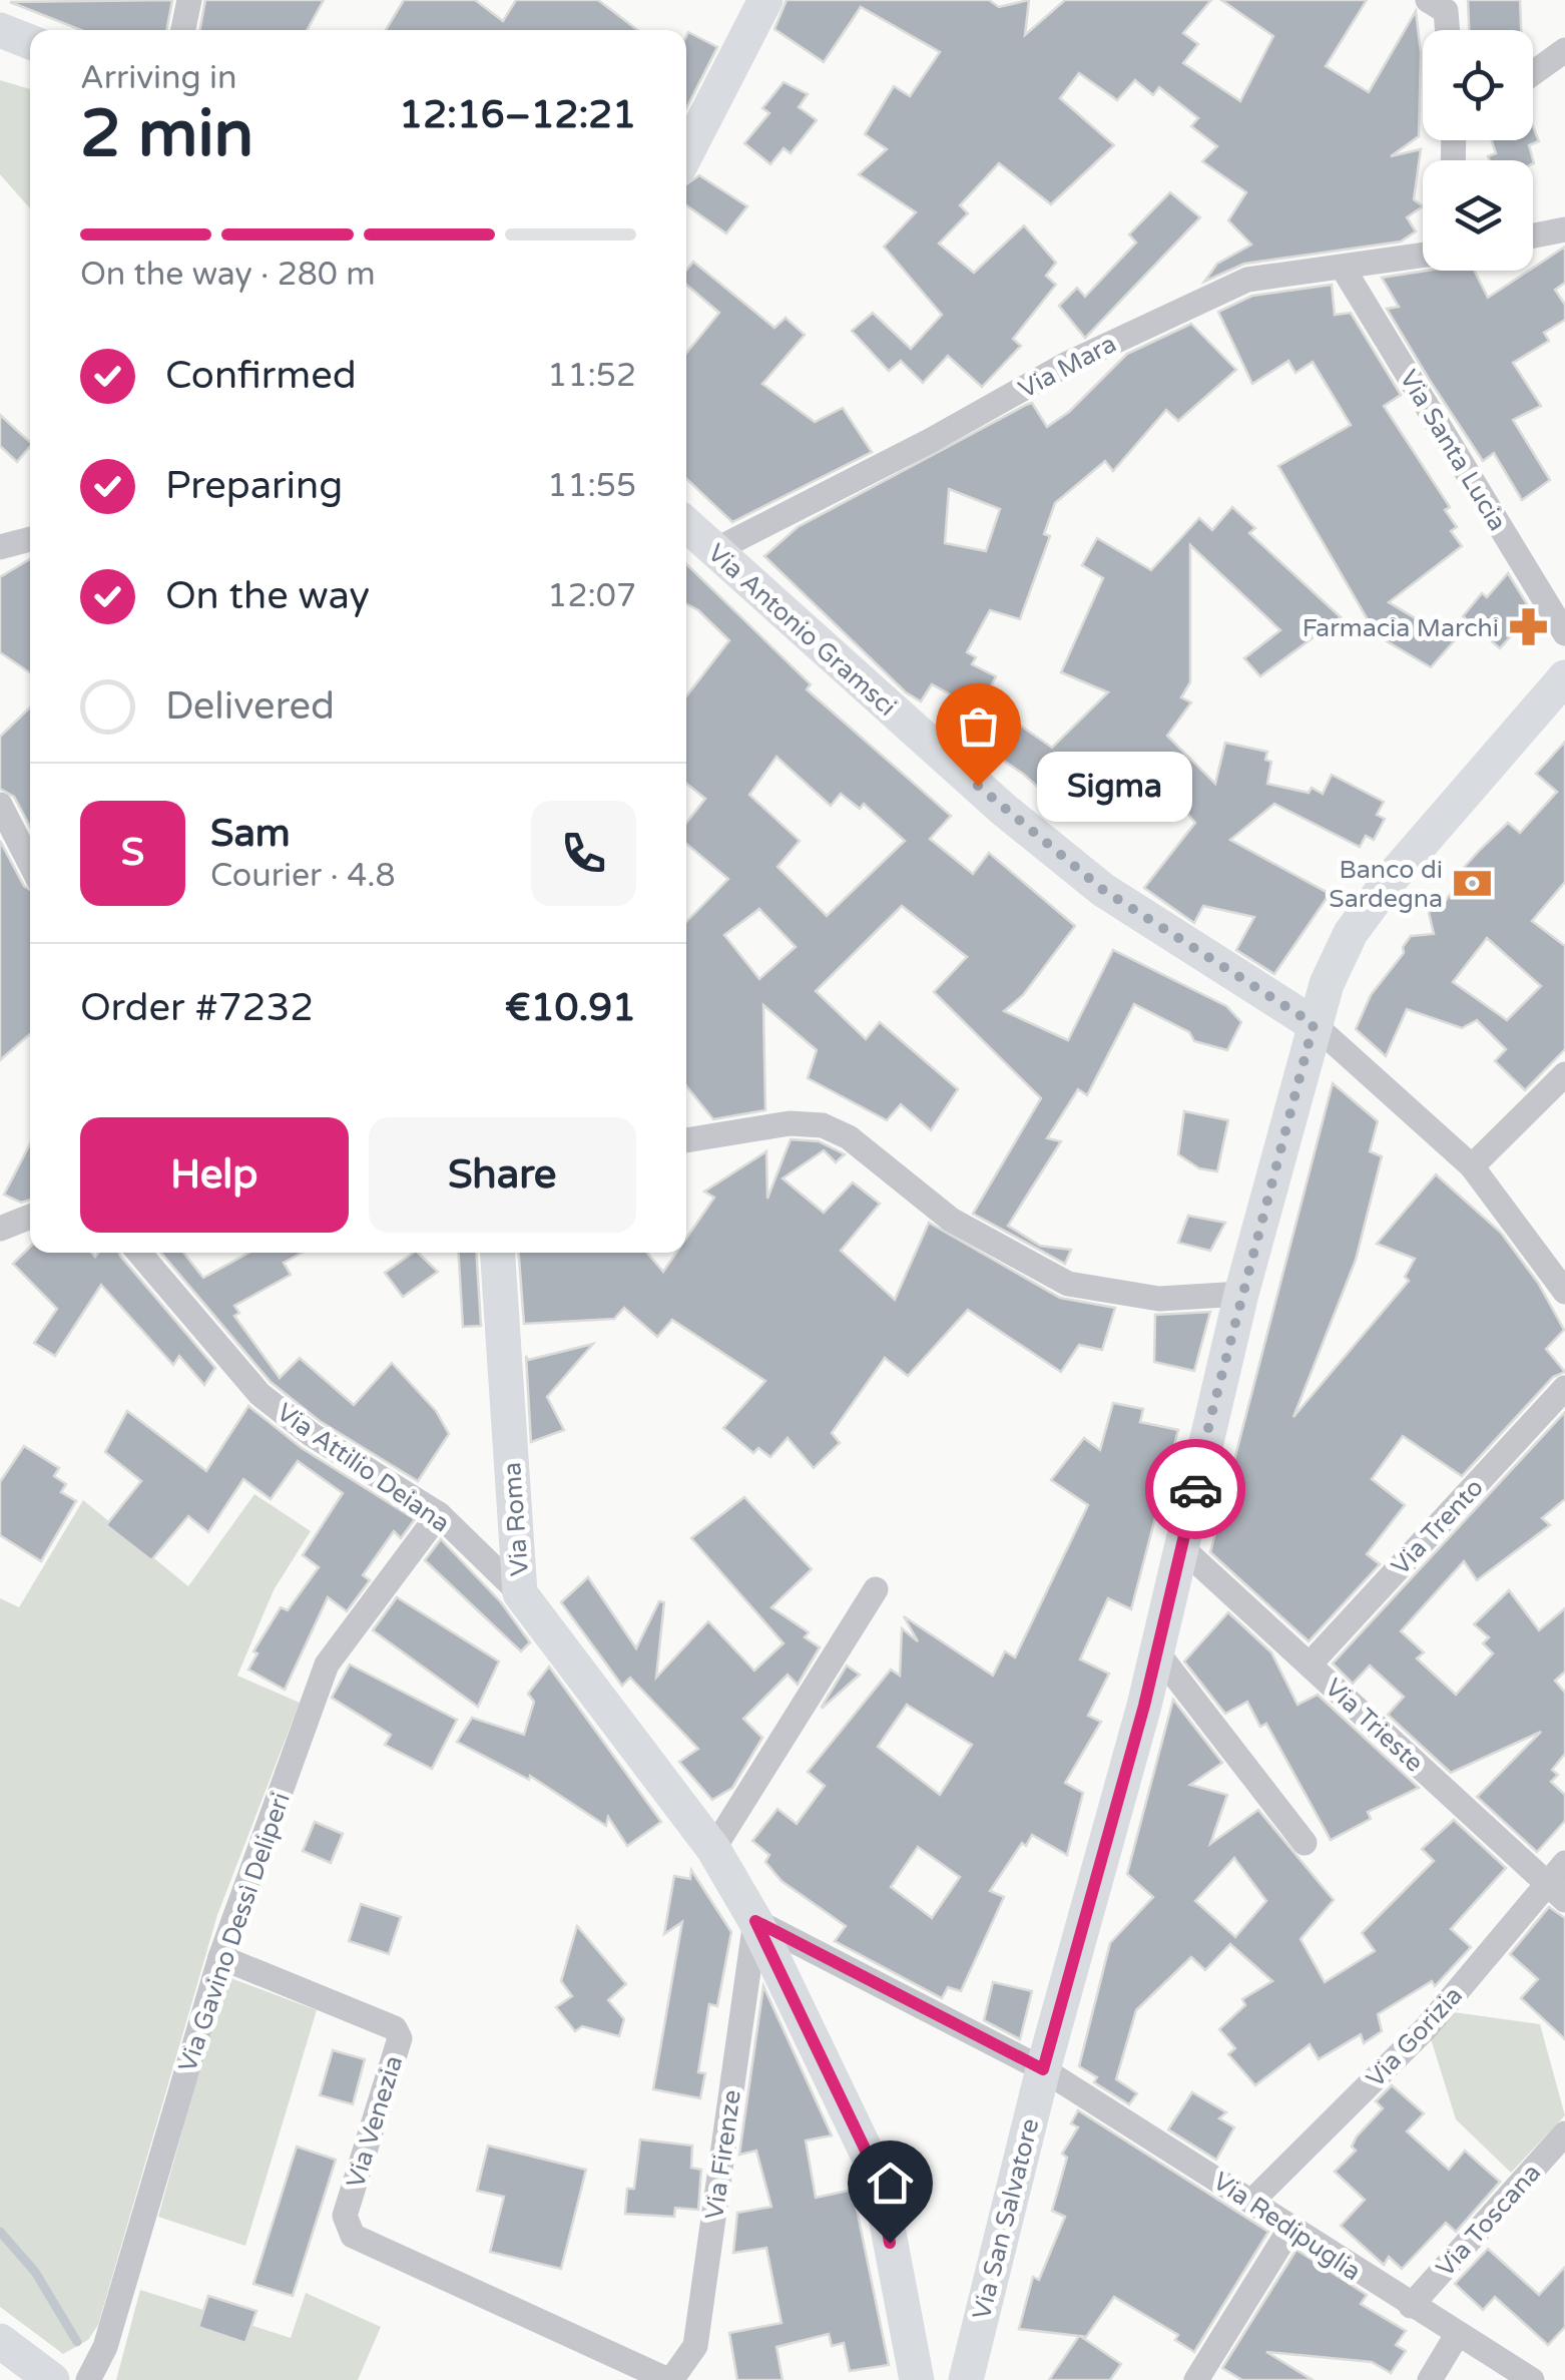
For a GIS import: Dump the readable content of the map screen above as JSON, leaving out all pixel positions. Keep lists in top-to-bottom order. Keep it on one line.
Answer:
{"streets":{"street":["Via Mara","Via Santa Lucia","Via Antonio Gramsci","Via Attilio Deiana","Via Roma","Via Trento","Via Trieste","Via Gavino Dessì Deliperi","Via Gorizia","Via Venezia","Via Firenze","Via San Salvatore","Via Toscana","Via Redipuglia"]},"crossings":[["Via Mara","Via Santa Lucia"],["Via Mara","Via Antonio Gramsci"],["Via Antonio Gramsci","Via San Salvatore"],["Via Attilio Deiana","Via Roma"],["Via Attilio Deiana","Via Gavino Dessì Deliperi"],["Via Roma","Via Firenze"],["Via Trento","Via Trieste"],["Via Trieste","Via Gorizia"],["Via Trieste","Via San Salvatore"],["Via Gavino Dessì Deliperi","Via Venezia"],["Via Gorizia","Via Redipuglia"],["Via Venezia","Via Firenze"],["Via San Salvatore","Via Redipuglia"],["Via Toscana","Via Redipuglia"]],"places":{"pharmacy":["Farmacia Marchi"],"other":["Sigma"],"bank":["Banco di Sardegna"]},"page":{"heading":["2 min","Arriving in","12:16–12:21"],"panel":["Sam","Courier · 4.8","Order #7232","€10.91"],"bar":"On the way · 280 m","list":[["Confirmed","11:52"],["Preparing","11:55"],["On the way","12:07"],"Delivered"],"bubble":"Sigma","round":"S","buttons":["Help","Share"]}}
